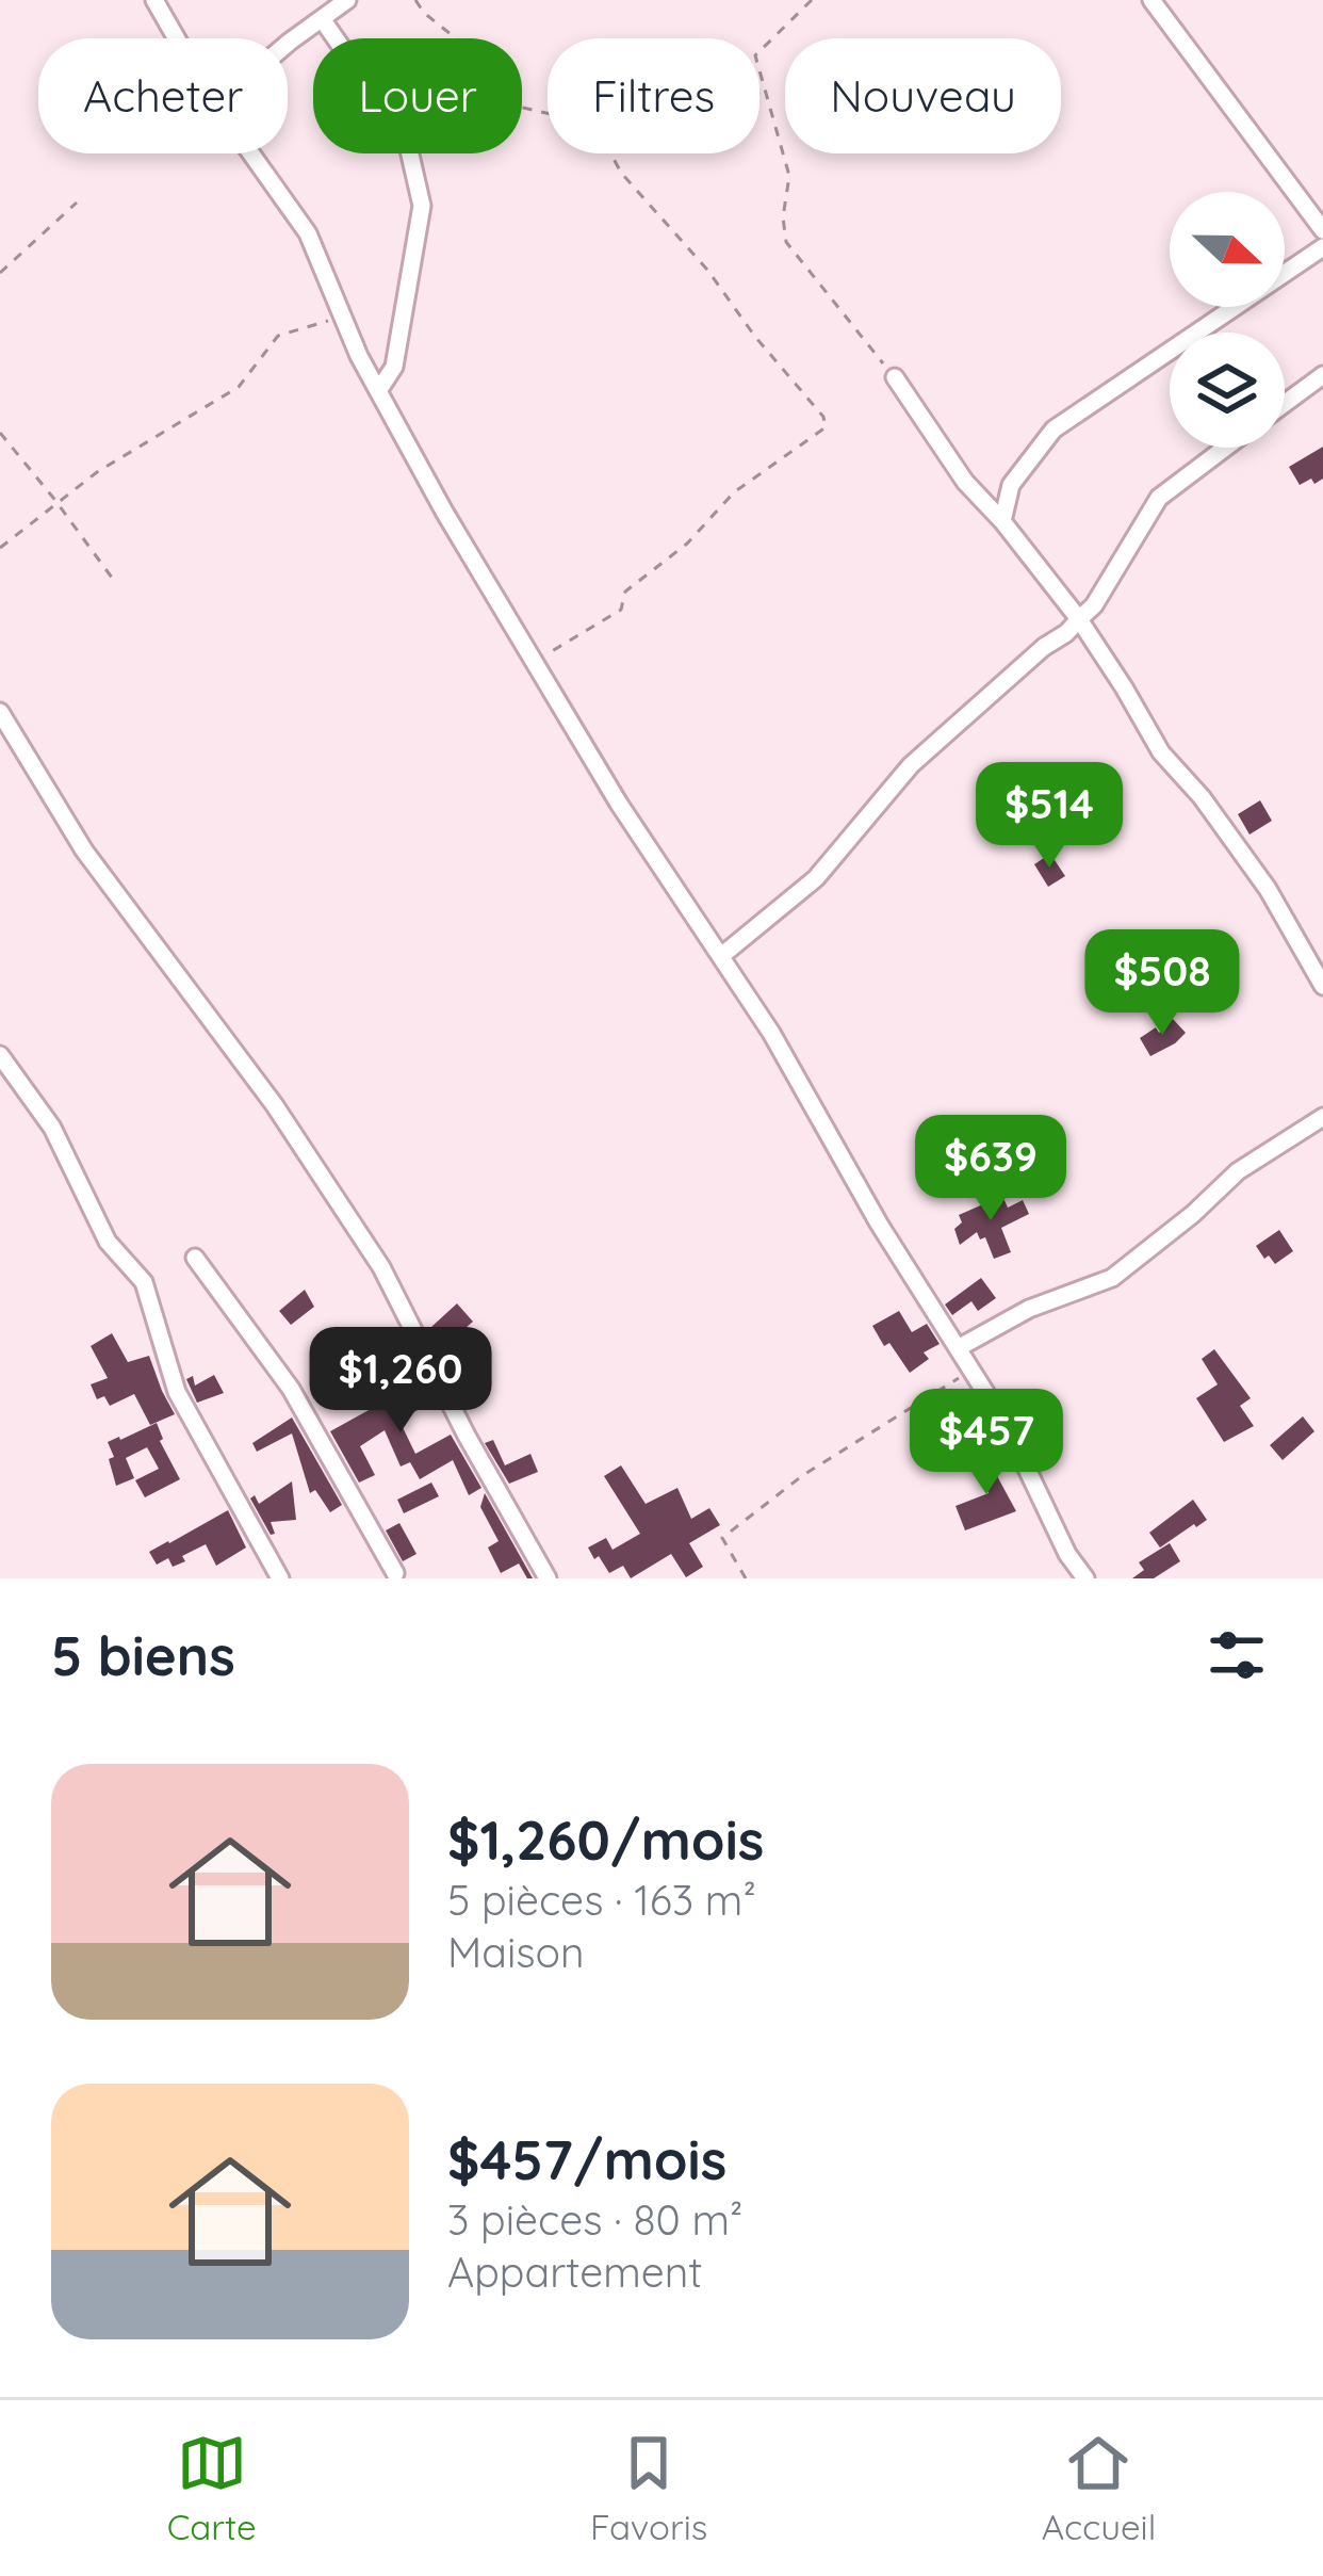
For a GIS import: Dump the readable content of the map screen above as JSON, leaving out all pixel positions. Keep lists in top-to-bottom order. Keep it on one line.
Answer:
{"north":"right","page":{"chip":["Acheter","Louer","Filtres","Nouveau"],"price":["$514","$508","$639","$1,260","$457"],"heading":"5 biens","list":[{"name":"$1,260/mois","note":"5 pièces · 163 m² · Maison"},{"name":"$457/mois","note":"3 pièces · 80 m² · Appartement"}],"tabs":["Carte","Favoris","Accueil"]}}
